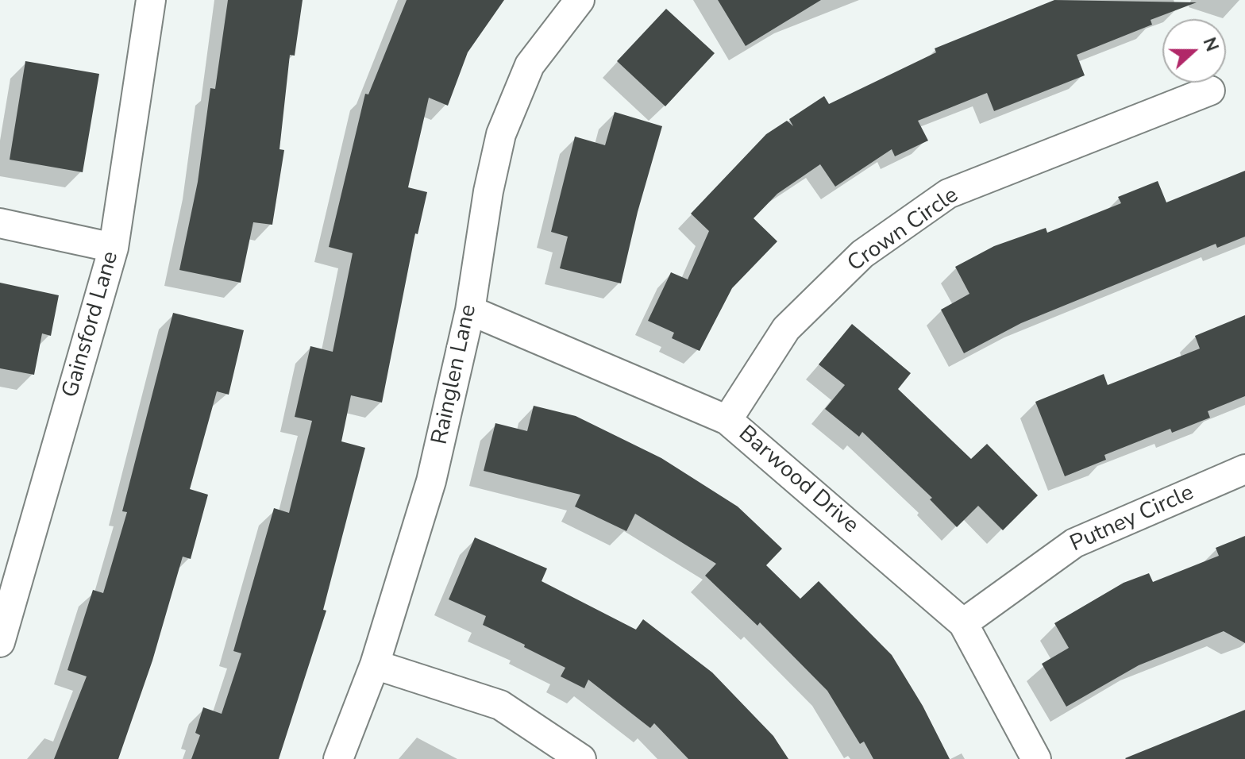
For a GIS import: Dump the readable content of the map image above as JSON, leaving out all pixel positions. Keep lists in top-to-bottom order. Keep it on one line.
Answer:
{"streets":{"street":["Crown Circle","Gainsford Lane","Rainglen Lane","Barwood Drive","Putney Circle"]},"crossings":[["Crown Circle","Barwood Drive"],["Rainglen Lane","Barwood Drive"],["Barwood Drive","Putney Circle"]],"north":"right"}
